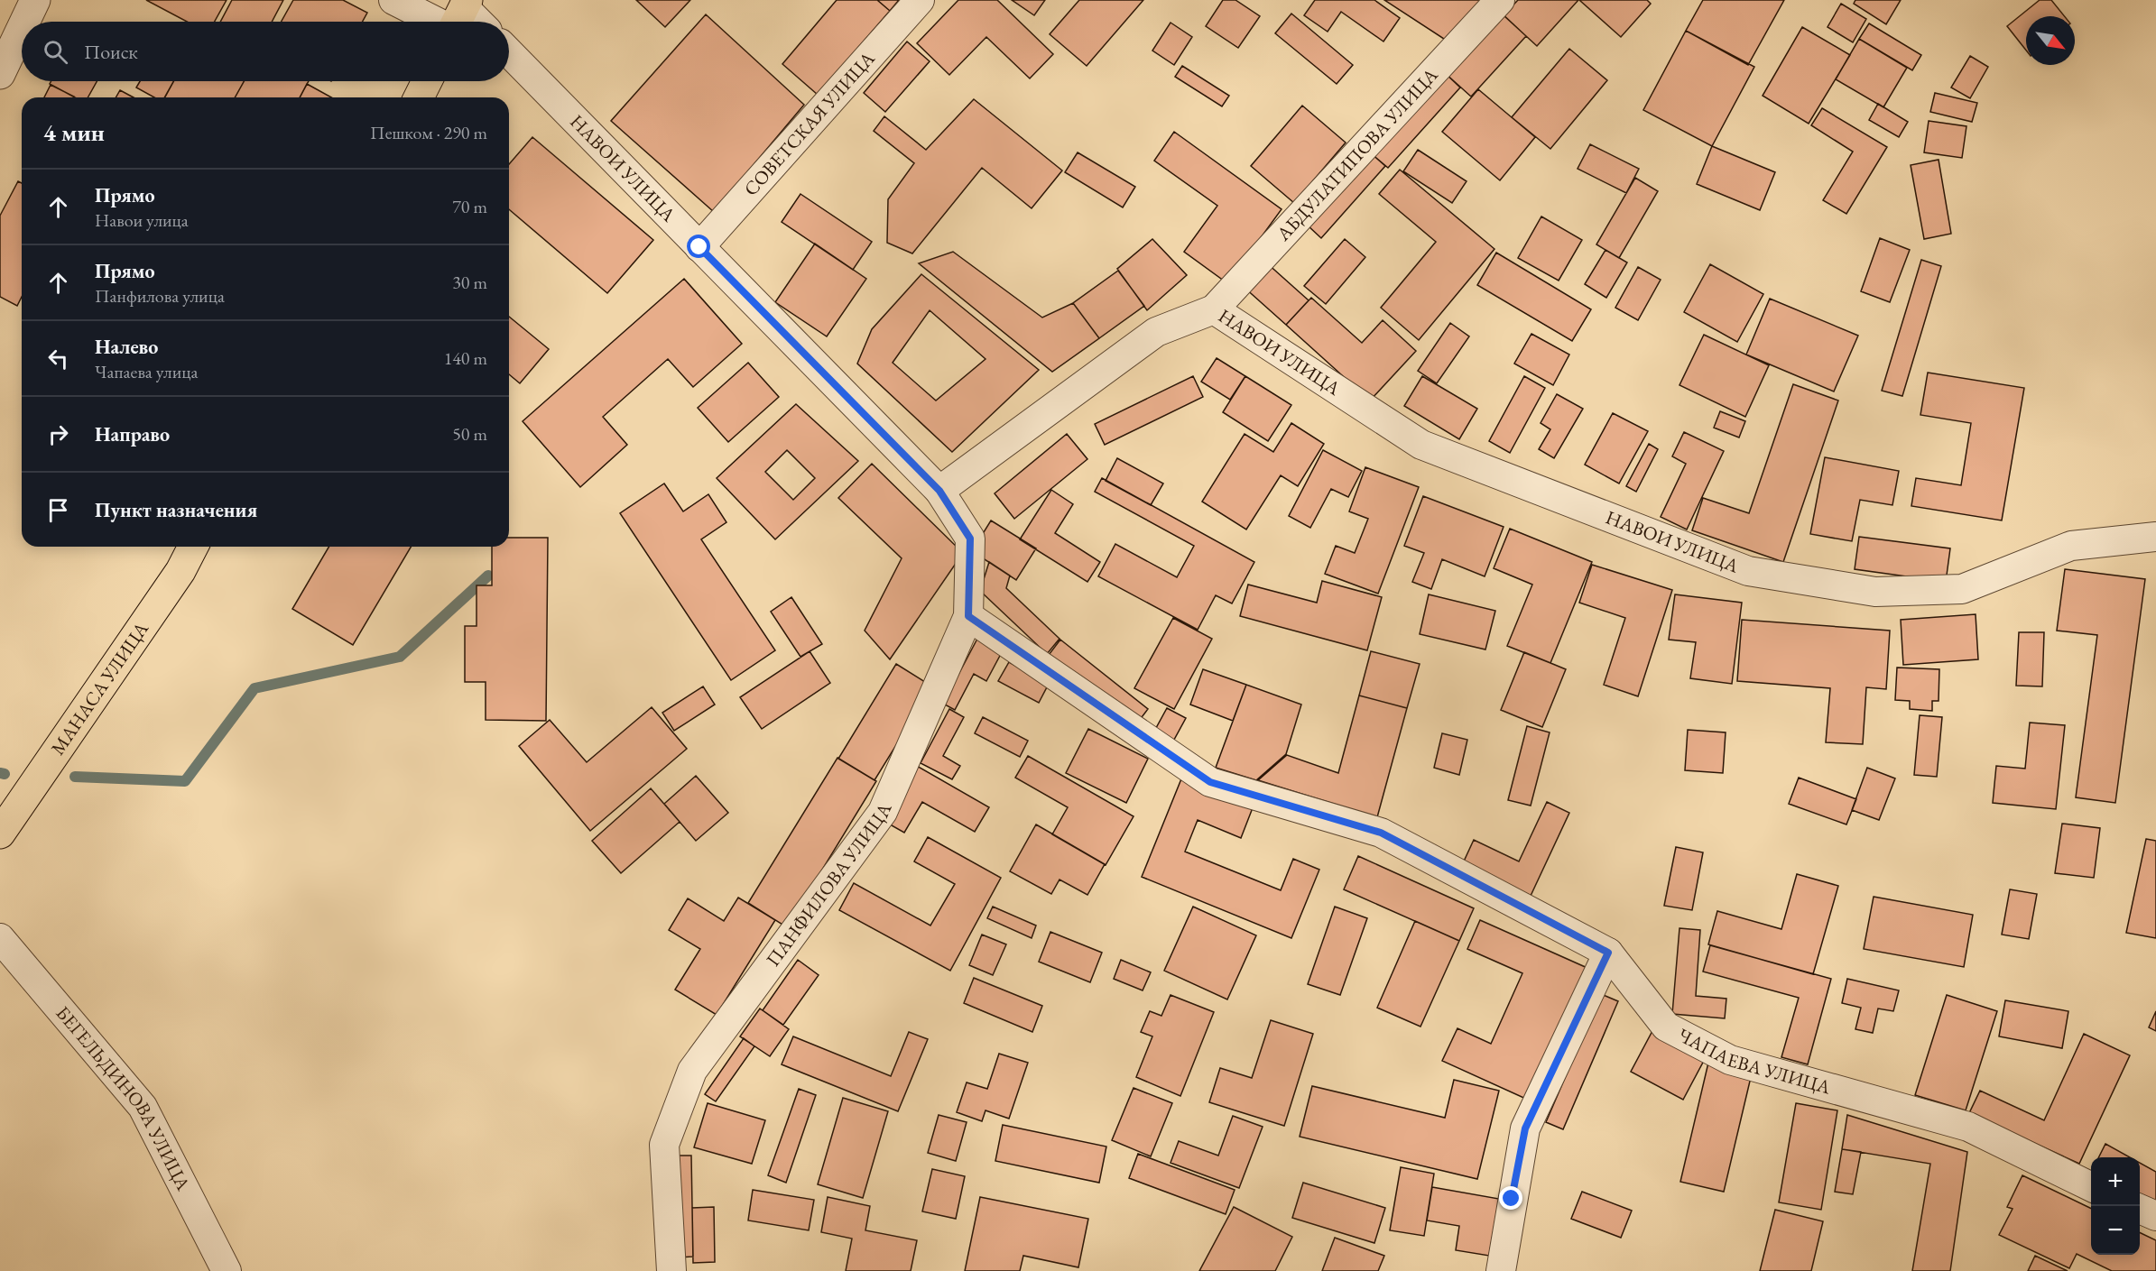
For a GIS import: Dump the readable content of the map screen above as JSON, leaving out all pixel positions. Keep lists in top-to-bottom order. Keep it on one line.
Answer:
{"streets":{"main road":["МАНАСА УЛИЦА"],"street":["СОВЕТСКАЯ УЛИЦА","АБДУЛАТИПОВА УЛИЦА","НАВОИ УЛИЦА","ПАНФИЛОВА УЛИЦА","ЧАПАЕВА УЛИЦА","БЕГЕЛЬДИНОВА УЛИЦА"]},"crossings":[["СОВЕТСКАЯ УЛИЦА","НАВОИ УЛИЦА"],["АБДУЛАТИПОВА УЛИЦА","НАВОИ УЛИЦА"],["НАВОИ УЛИЦА","ПАНФИЛОВА УЛИЦА"],["ПАНФИЛОВА УЛИЦА","ЧАПАЕВА УЛИЦА"]],"north":"bottom right","page":{"search":"Поиск","heading":["4 мин","Пешком · 290 m"],"list":[["Прямо","Навои улица","70 m"],["Прямо","Панфилова улица","30 m"],["Налево","Чапаева улица","140 m"],["Направо","50 m"],"Пункт назначения"],"map_buttons":["+","−"]}}
